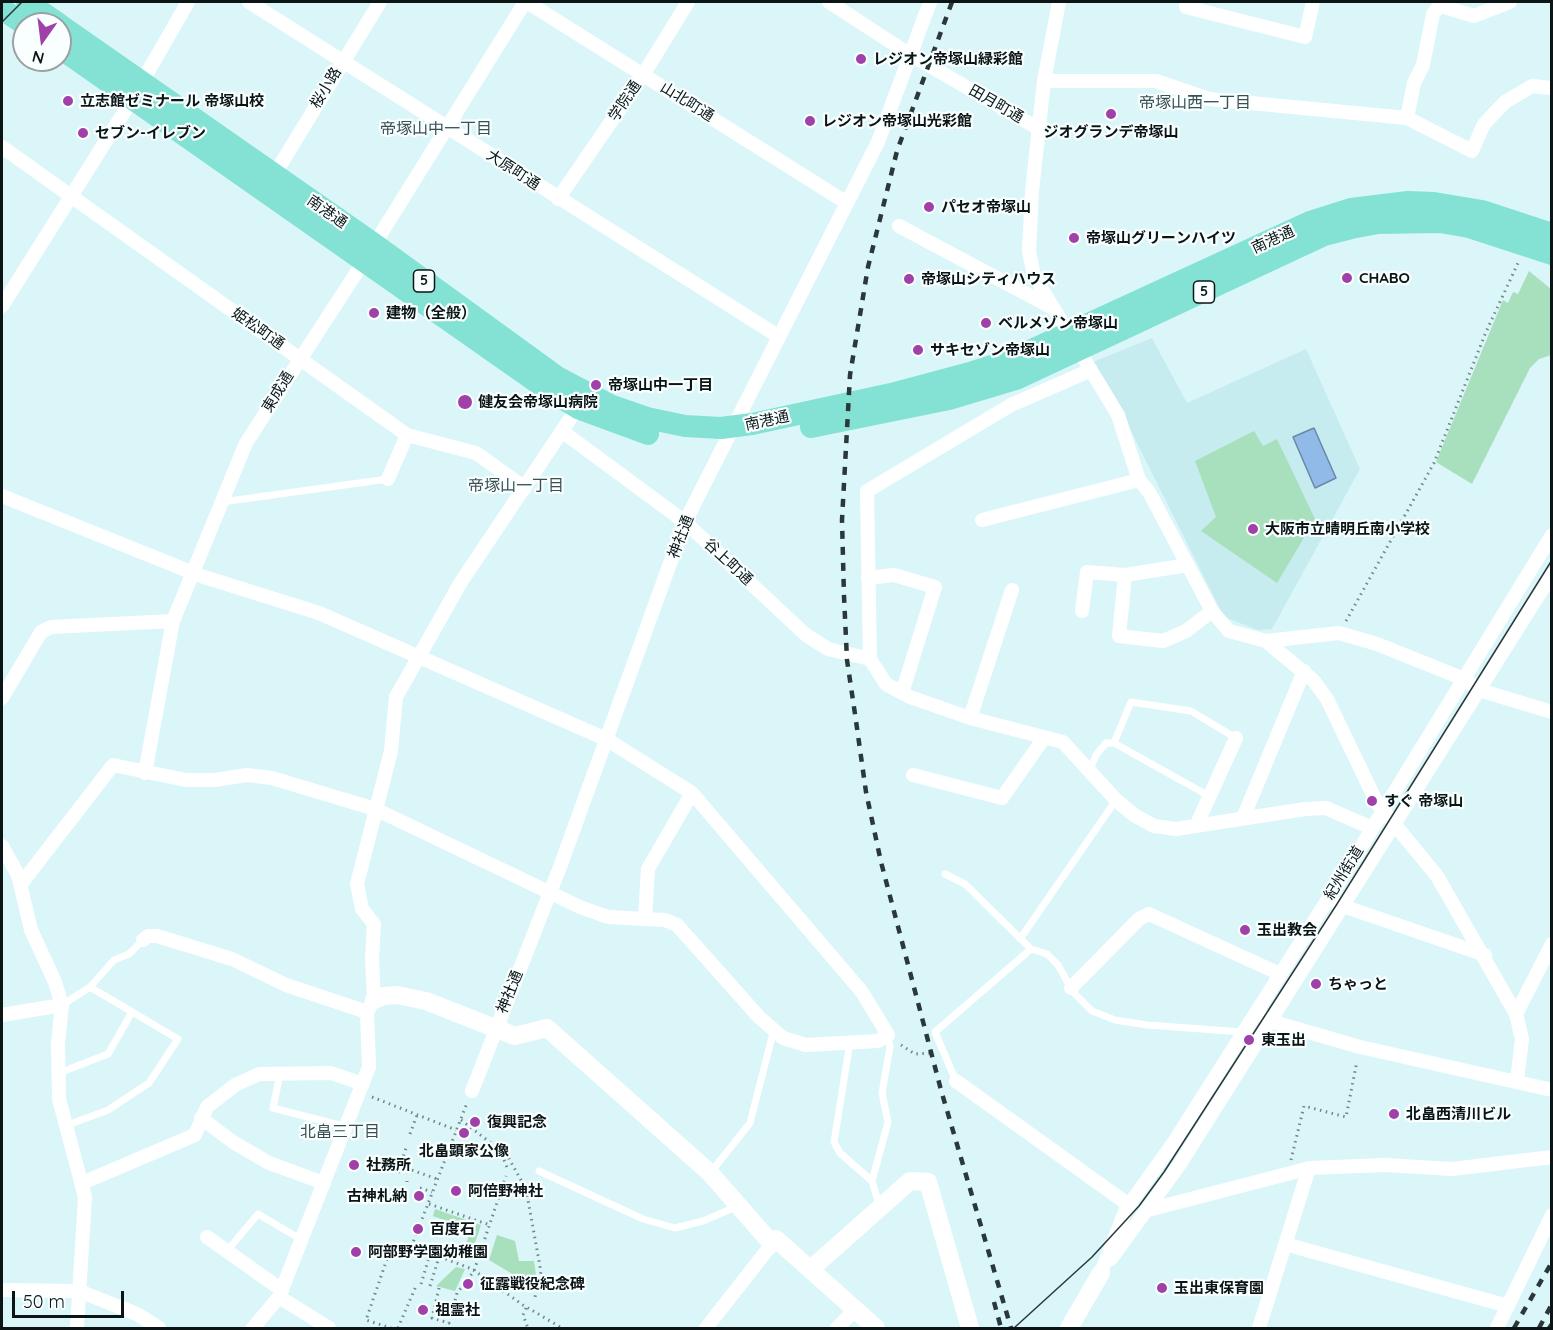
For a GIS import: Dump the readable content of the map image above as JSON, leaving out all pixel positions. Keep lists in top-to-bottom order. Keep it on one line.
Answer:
{"streets":{"main road":["南港通","5"],"street":["桜小路","学院通","山北町通","田月町通","大原町通","姫松町通","東成通","神社通","谷上町通","紀州街道"]},"crossings":[["桜小路","大原町通"],["桜小路","南港通"],["学院通","山北町通"],["学院通","大原町通"],["山北町通","東成通"],["山北町通","神社通"],["田月町通","神社通"],["大原町通","東成通"],["大原町通","神社通"],["南港通","東成通"],["南港通","神社通"],["姫松町通","東成通"],["神社通","谷上町通"]],"districts":["帝塚山西一丁目","帝塚山中一丁目","帝塚山一丁目","北畠三丁目"],"places":["レジオン帝塚山緑彩館","立志館ゼミナール 帝塚山校","ジオグランデ帝塚山","レジオン帝塚山光彩館","セブン-イレブン","パセオ帝塚山","帝塚山グリーンハイツ","CHABO","帝塚山シティハウス","建物（全般）","ベルメゾン帝塚山","サキセゾン帝塚山","帝塚山中一丁目","健友会帝塚山病院","大阪市立晴明丘南小学校","すぐ 帝塚山","玉出教会","ちゃっと","東玉出","北畠西清川ビル","復興記念","北畠顕家公像","社務所","阿倍野神社","古神札納","百度石","阿部野学園幼稚園","征露戦役紀念碑","玉出東保育園","祖霊社"],"scale_bar":"50 m","north":"bottom"}
